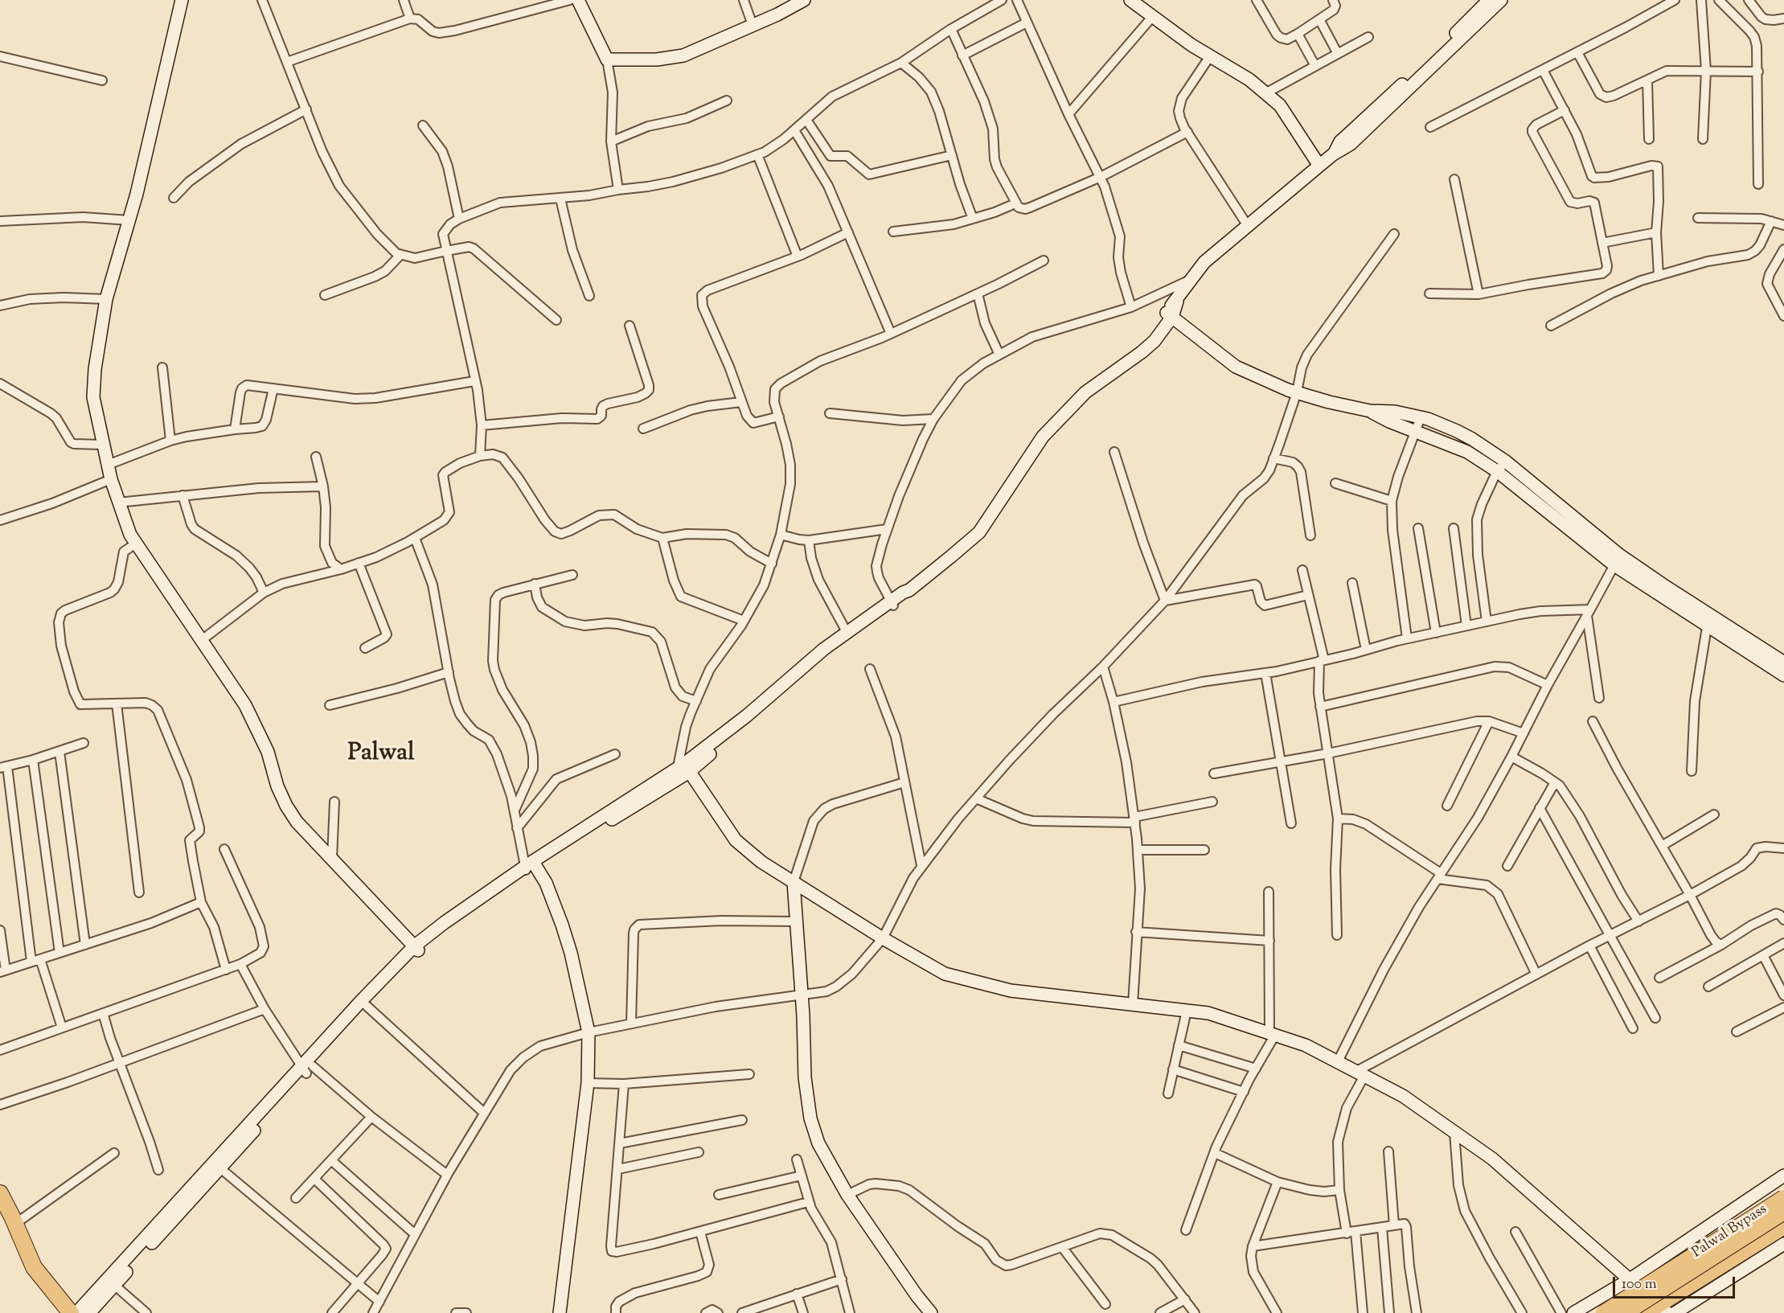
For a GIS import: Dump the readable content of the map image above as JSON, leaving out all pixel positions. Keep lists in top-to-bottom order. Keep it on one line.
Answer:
{"streets":{"highway":["Palwal Bypass"]},"districts":["Palwal"],"scale_bar":"100 m"}
